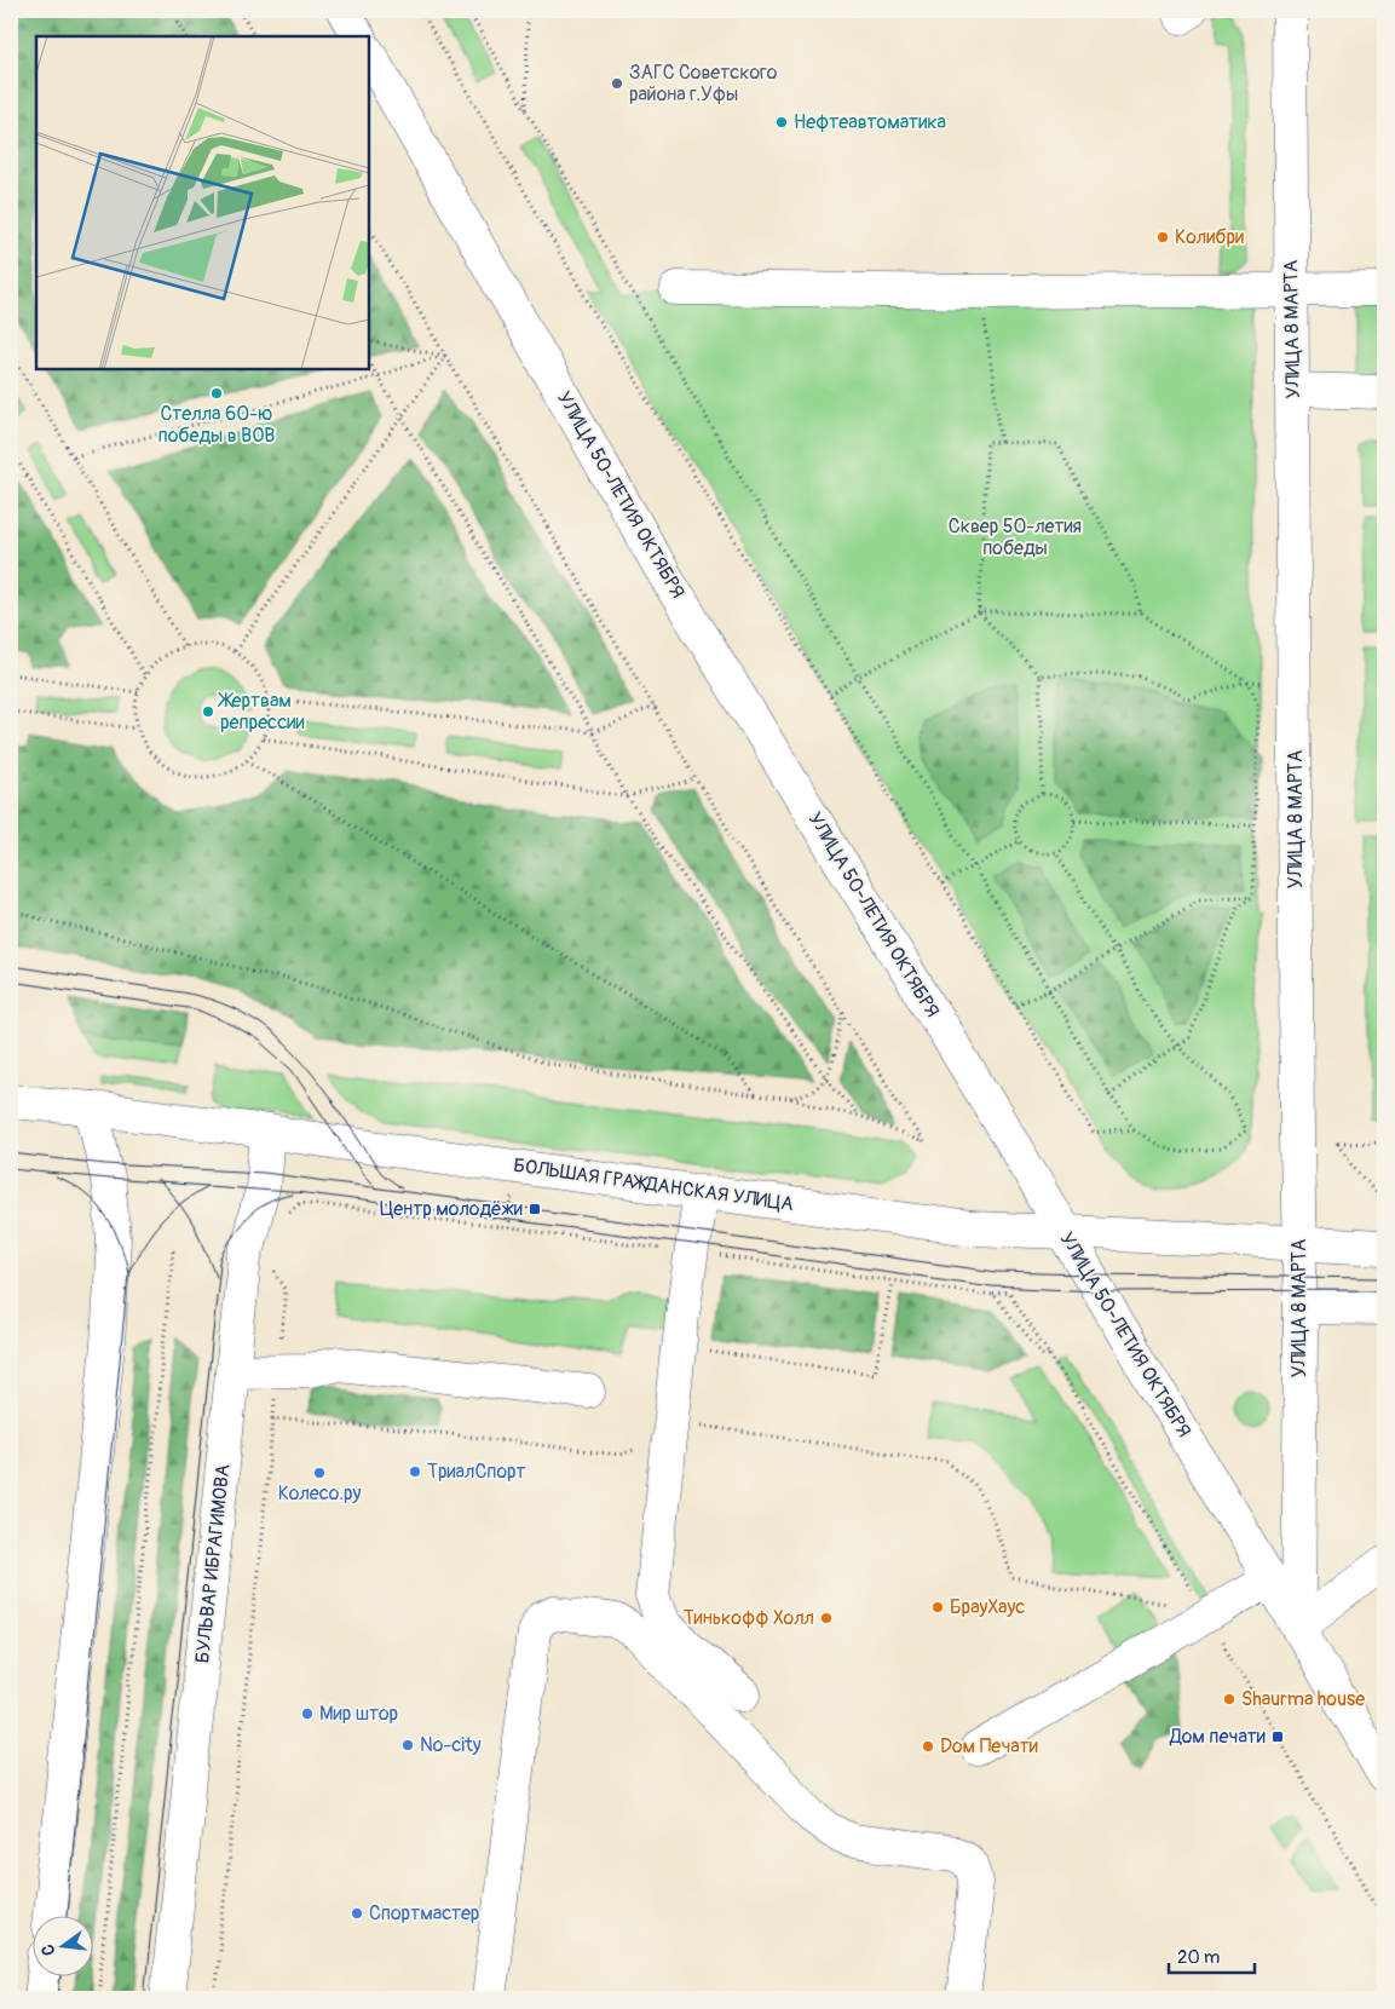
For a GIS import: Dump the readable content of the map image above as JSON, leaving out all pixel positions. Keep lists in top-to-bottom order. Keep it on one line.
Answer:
{"streets":{"main road":["УЛИЦА 8 МАРТА","УЛИЦА 50-ЛЕТИЯ ОКТЯБРЯ","БОЛЬШАЯ ГРАЖДАНСКАЯ УЛИЦА","БУЛЬВАР ИБРАГИМОВА"]},"crossings":[["УЛИЦА 8 МАРТА","УЛИЦА 50-ЛЕТИЯ ОКТЯБРЯ"],["УЛИЦА 8 МАРТА","БОЛЬШАЯ ГРАЖДАНСКАЯ УЛИЦА"],["УЛИЦА 50-ЛЕТИЯ ОКТЯБРЯ","БОЛЬШАЯ ГРАЖДАНСКАЯ УЛИЦА"],["БОЛЬШАЯ ГРАЖДАНСКАЯ УЛИЦА","БУЛЬВАР ИБРАГИМОВА"]],"parks":["Сквер 50-летия победы"],"places":{"other":["ЗАГС Советского района г.Уфы","Нефтеавтоматика","Колибри","Стелла 60-ю победы в ВОВ","Жертвам репрессии","ТриалСпорт","Колесо.ру","БрауХаус","Тинькофф Холл","Shaurma house","Мир штор","No-city","Dом Печати","Спортмастер"],"transit":["Центр молодёжи","Дом печати"]},"scale_bar":"20 m","north":"left"}
